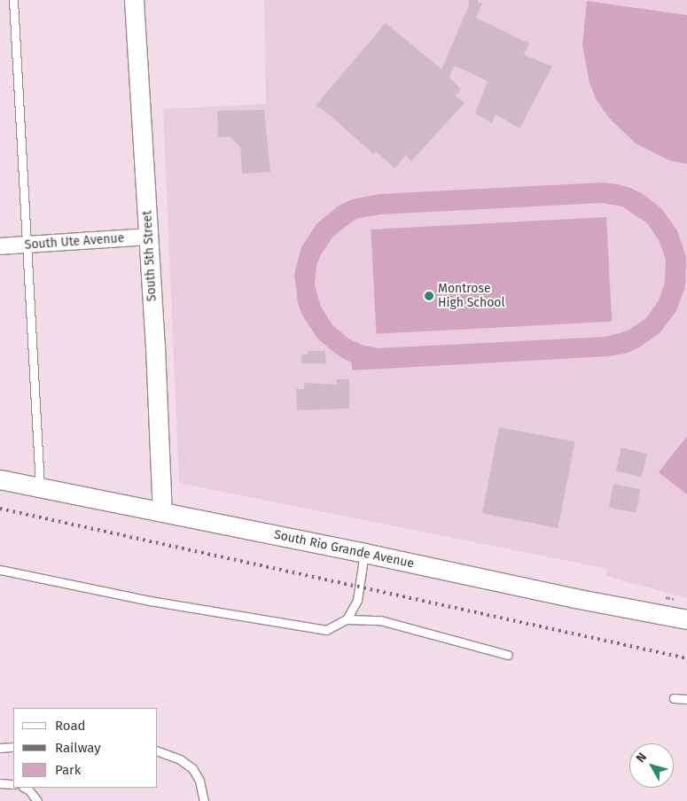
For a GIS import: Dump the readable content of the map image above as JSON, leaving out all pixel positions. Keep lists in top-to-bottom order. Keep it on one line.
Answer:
{"streets":{"street":["South Ute Avenue","South 5th Street","South Rio Grande Avenue"]},"crossings":[["South Ute Avenue","South 5th Street"],["South 5th Street","South Rio Grande Avenue"]],"places":["Montrose High School"],"legend":["Road","Railway","Park"],"north":"top left"}
